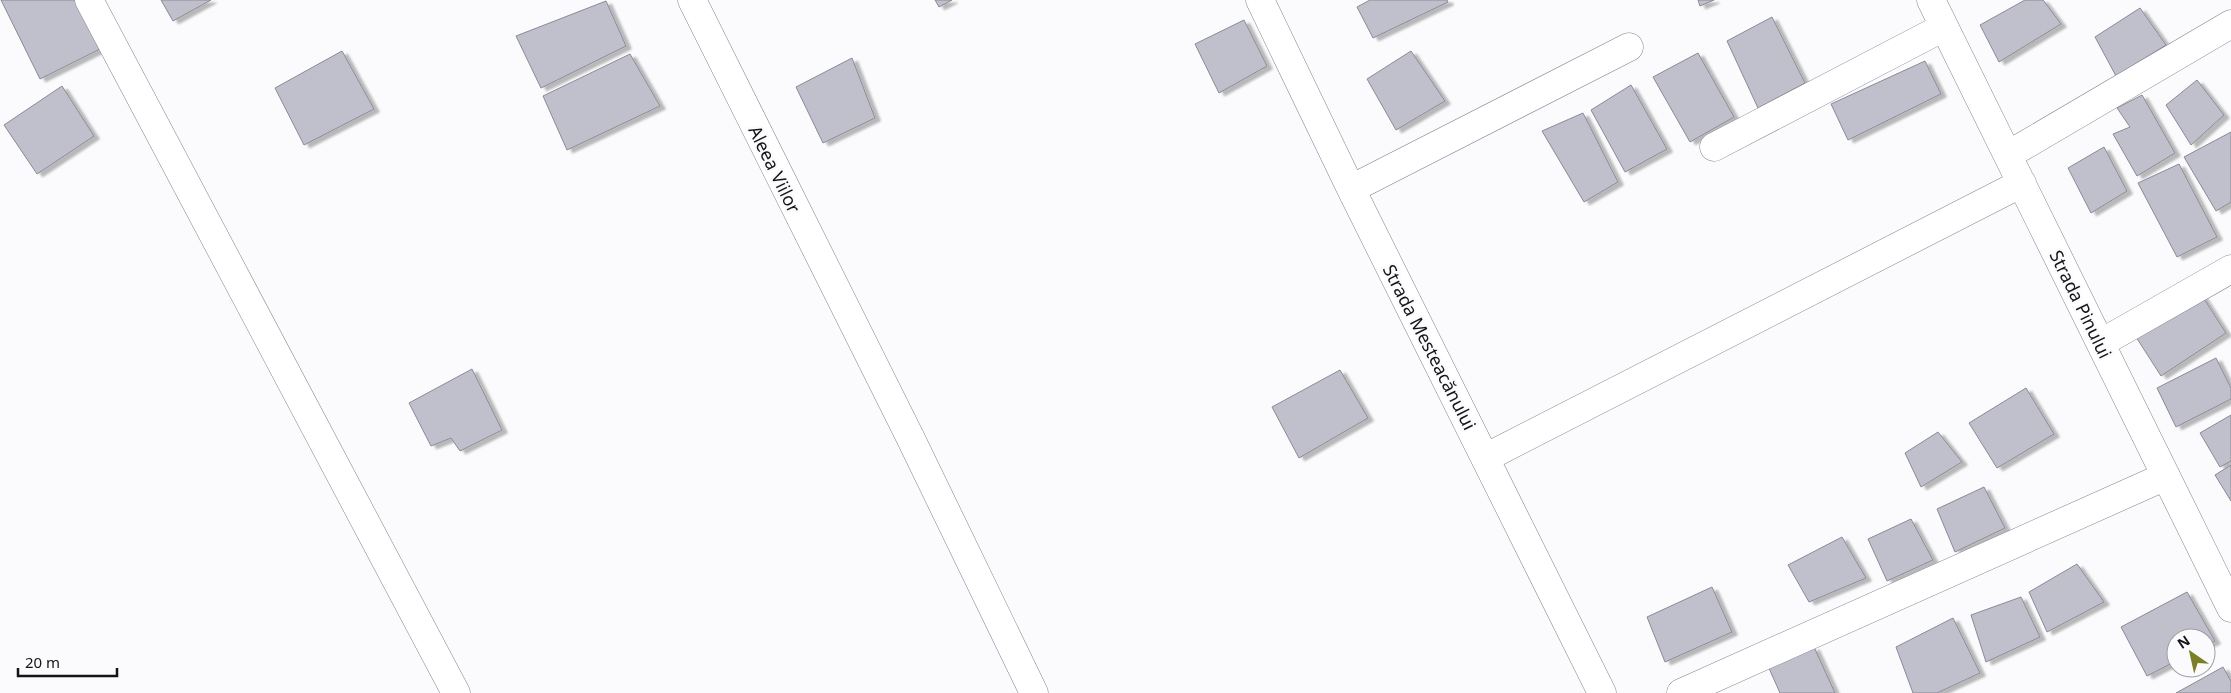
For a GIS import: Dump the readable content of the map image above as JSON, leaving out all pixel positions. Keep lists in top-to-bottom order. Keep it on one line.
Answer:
{"streets":{"street":["Aleea Viilor","Strada Pinului","Strada Mesteacănului"]},"scale_bar":"20 m","north":"top left"}
